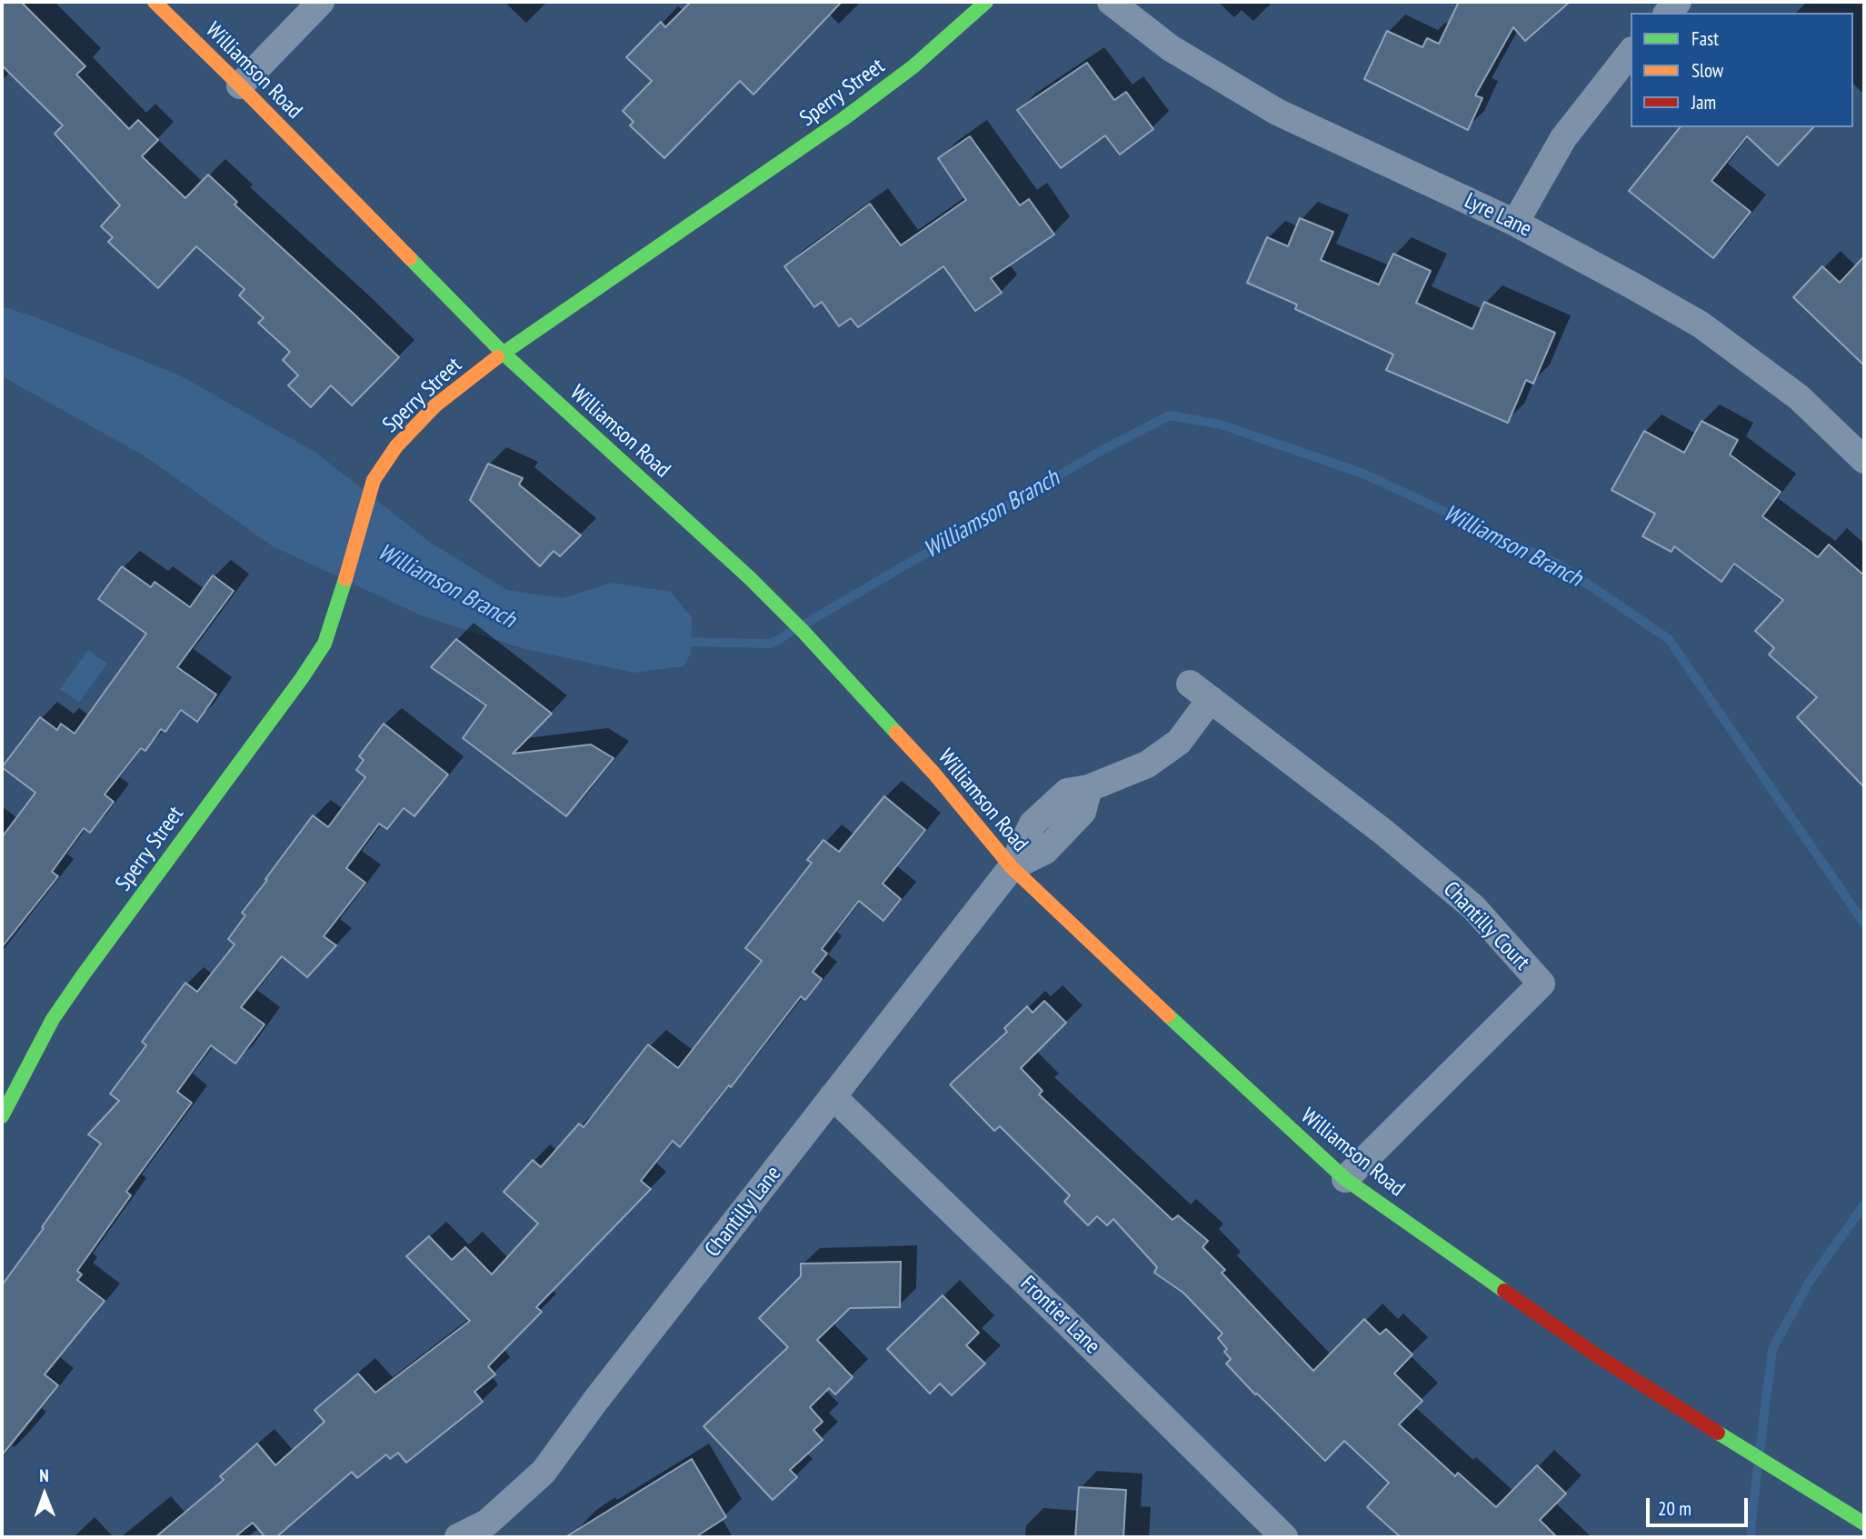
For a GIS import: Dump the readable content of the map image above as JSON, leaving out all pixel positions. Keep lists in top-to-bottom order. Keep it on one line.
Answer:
{"streets":{"street":["Williamson Road","Sperry Street","Lyre Lane","Chantilly Court","Chantilly Lane","Frontier Lane"]},"crossings":[["Williamson Road","Sperry Street"],["Williamson Road","Chantilly Court"],["Williamson Road","Chantilly Lane"],["Chantilly Court","Chantilly Lane"],["Chantilly Lane","Frontier Lane"]],"water":["Williamson Branch"],"legend":["Fast","Slow","Jam"],"scale_bar":"20 m","north":"top"}
